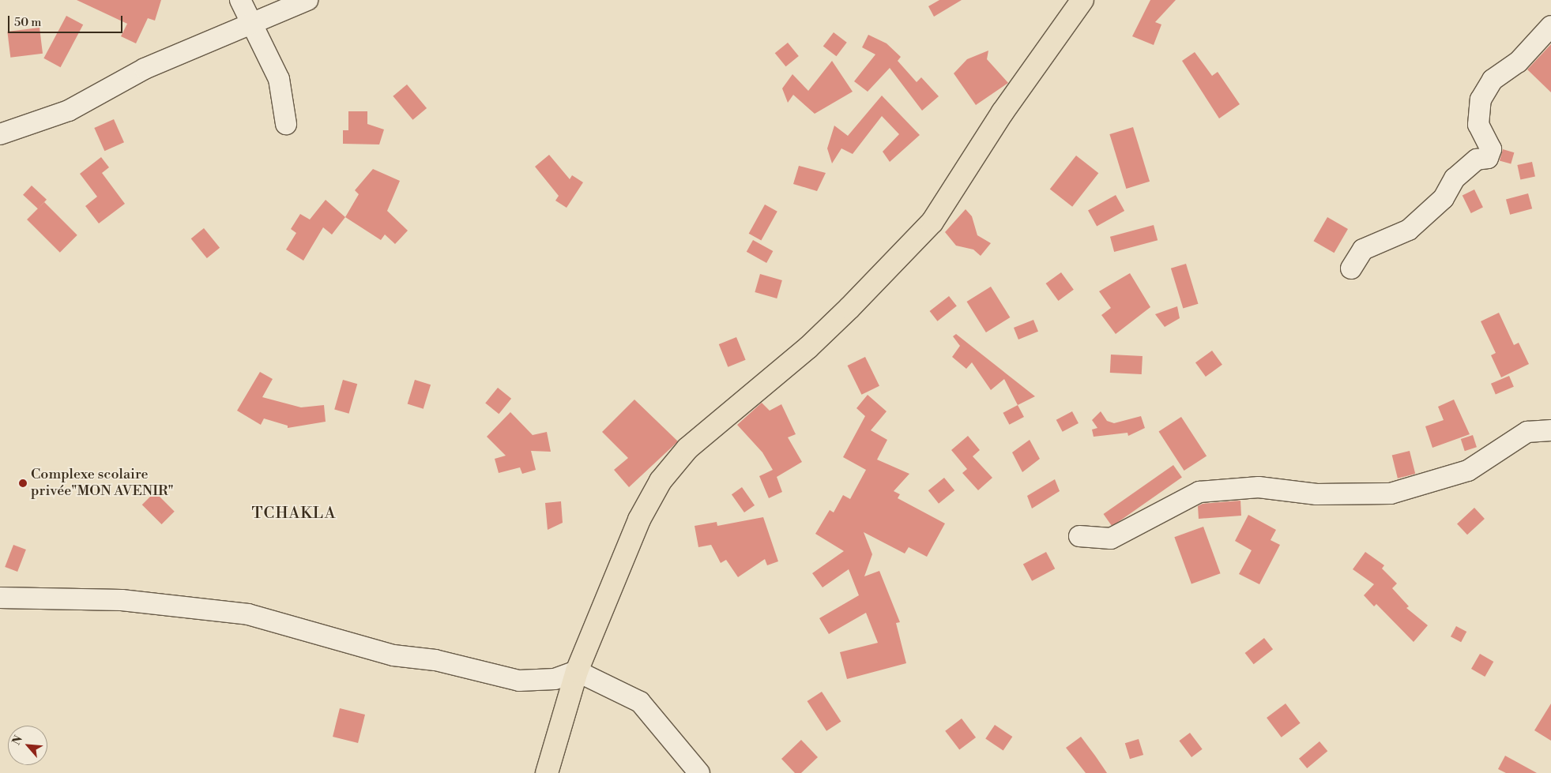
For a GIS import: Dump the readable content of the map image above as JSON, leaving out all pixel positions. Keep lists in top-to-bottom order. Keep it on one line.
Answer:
{"districts":["TCHAKLA"],"places":["Complexe scolaire privée\"MON AVENIR\""],"scale_bar":"50 m","north":"top left"}
